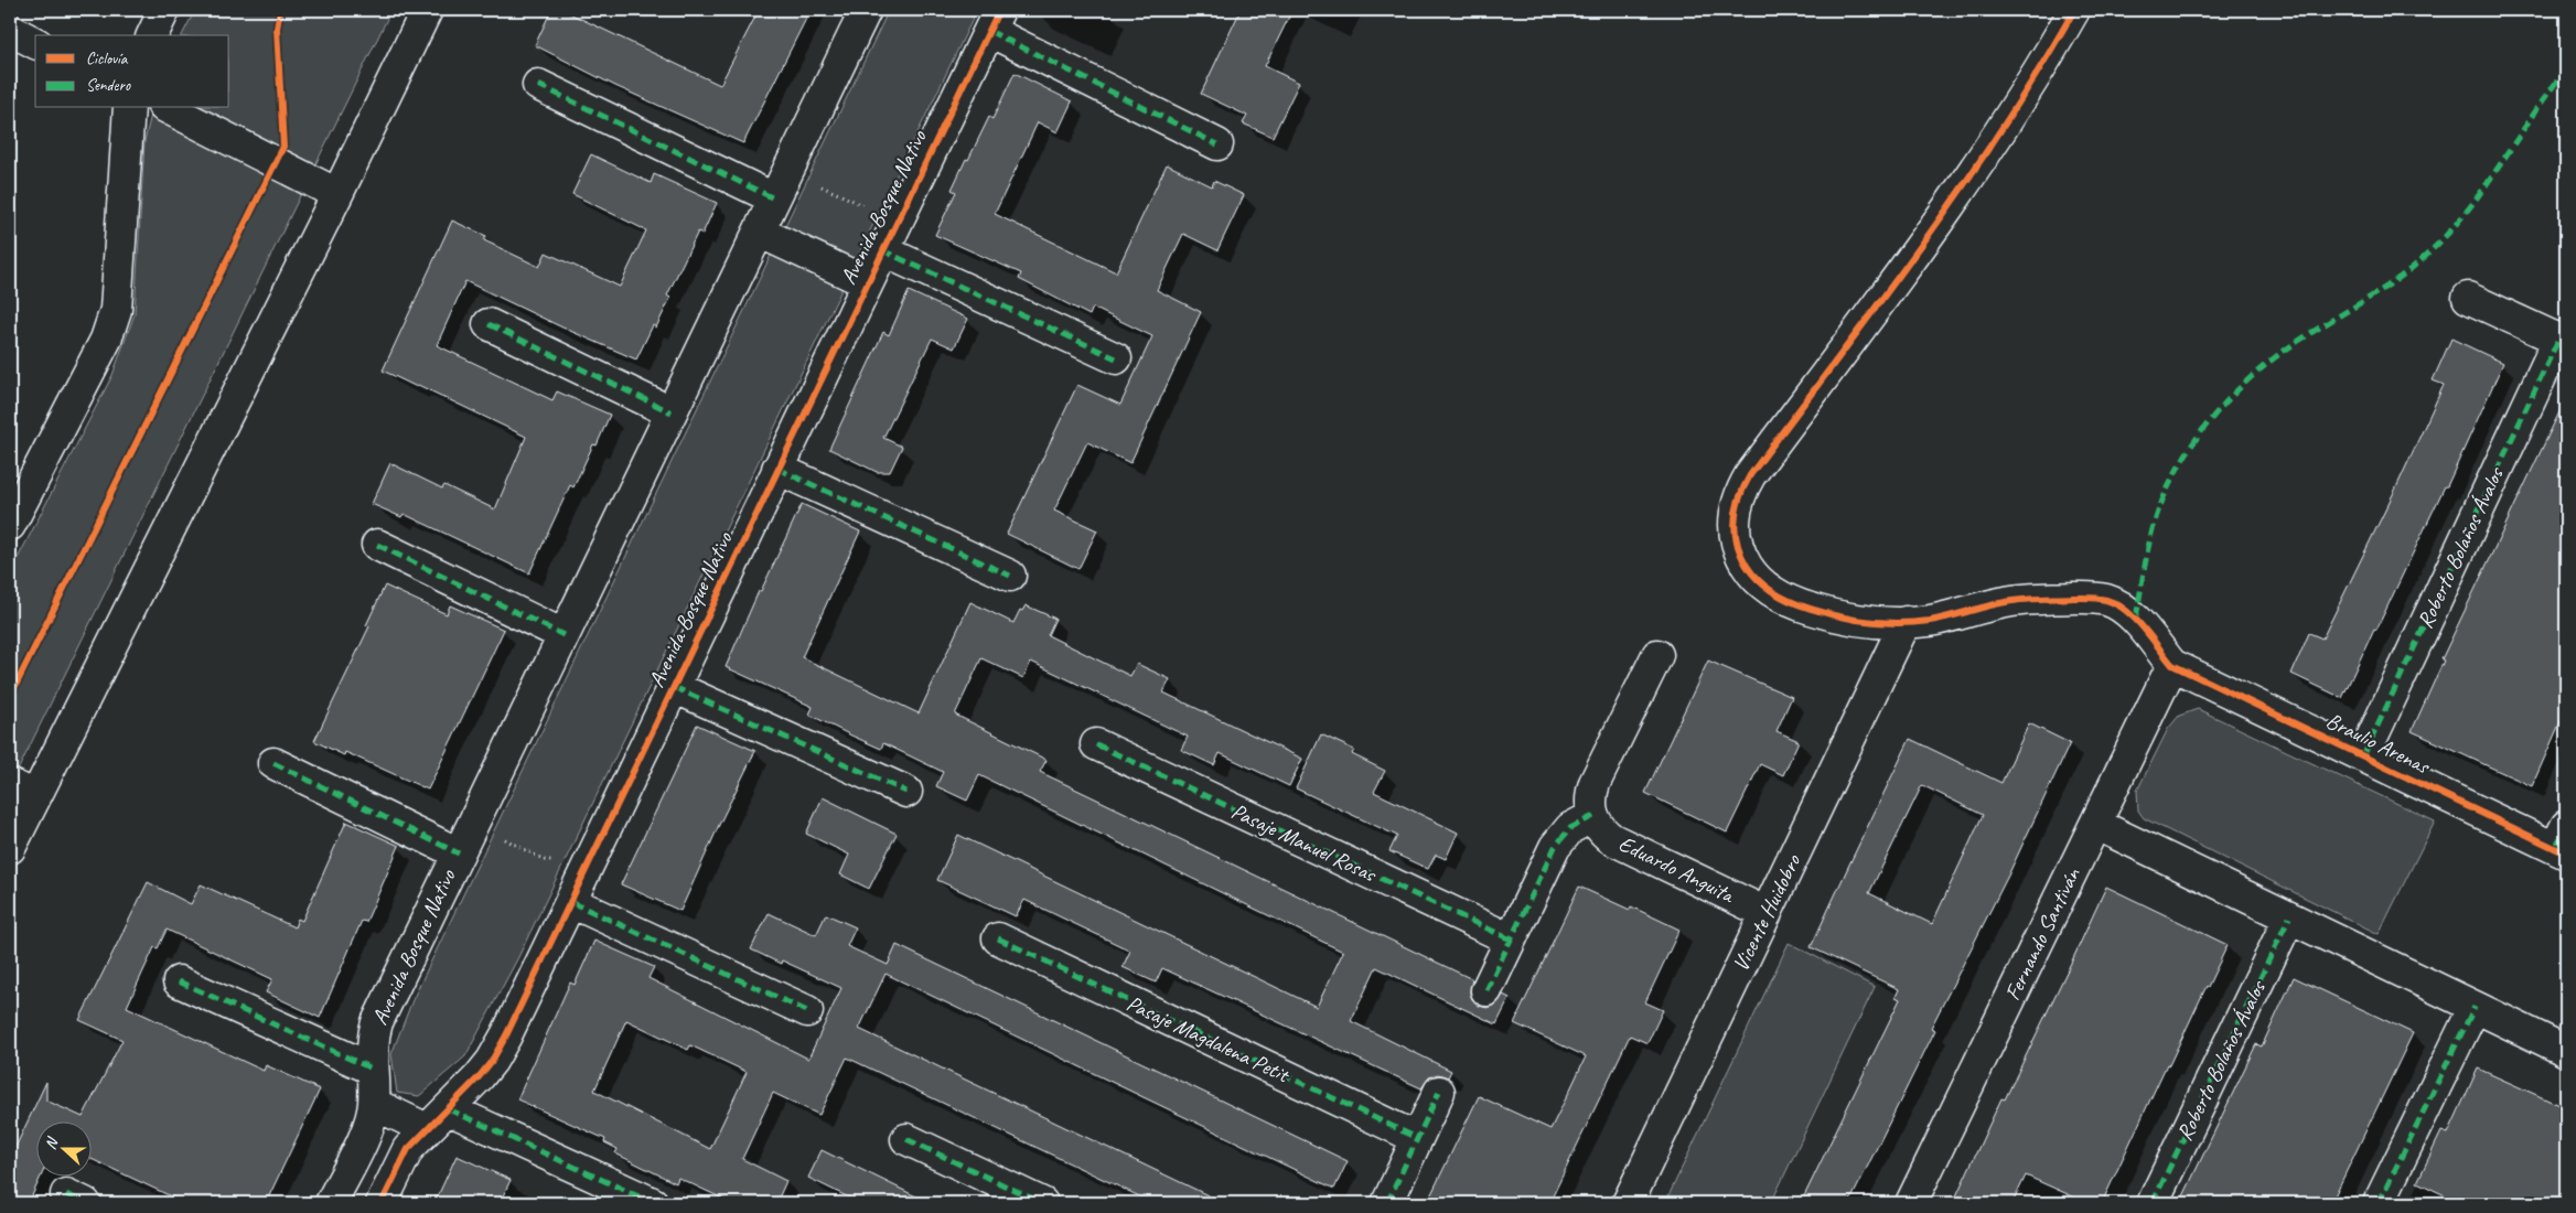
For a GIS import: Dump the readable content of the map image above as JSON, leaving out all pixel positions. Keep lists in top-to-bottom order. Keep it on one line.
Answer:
{"streets":{"street":["Avenida Bosque Nativo","Roberto Bolaños Ávalos","Braulio Arenas","Pasaje Manuel Rosas","Eduardo Anguita","Vicente Huidobro","Fernando Santiván","Pasaje Magdalena Petit"]},"crossings":[["Roberto Bolaños Ávalos","Braulio Arenas"],["Braulio Arenas","Fernando Santiván"],["Eduardo Anguita","Vicente Huidobro"]],"legend":["Ciclovía","Sendero"],"north":"left"}
